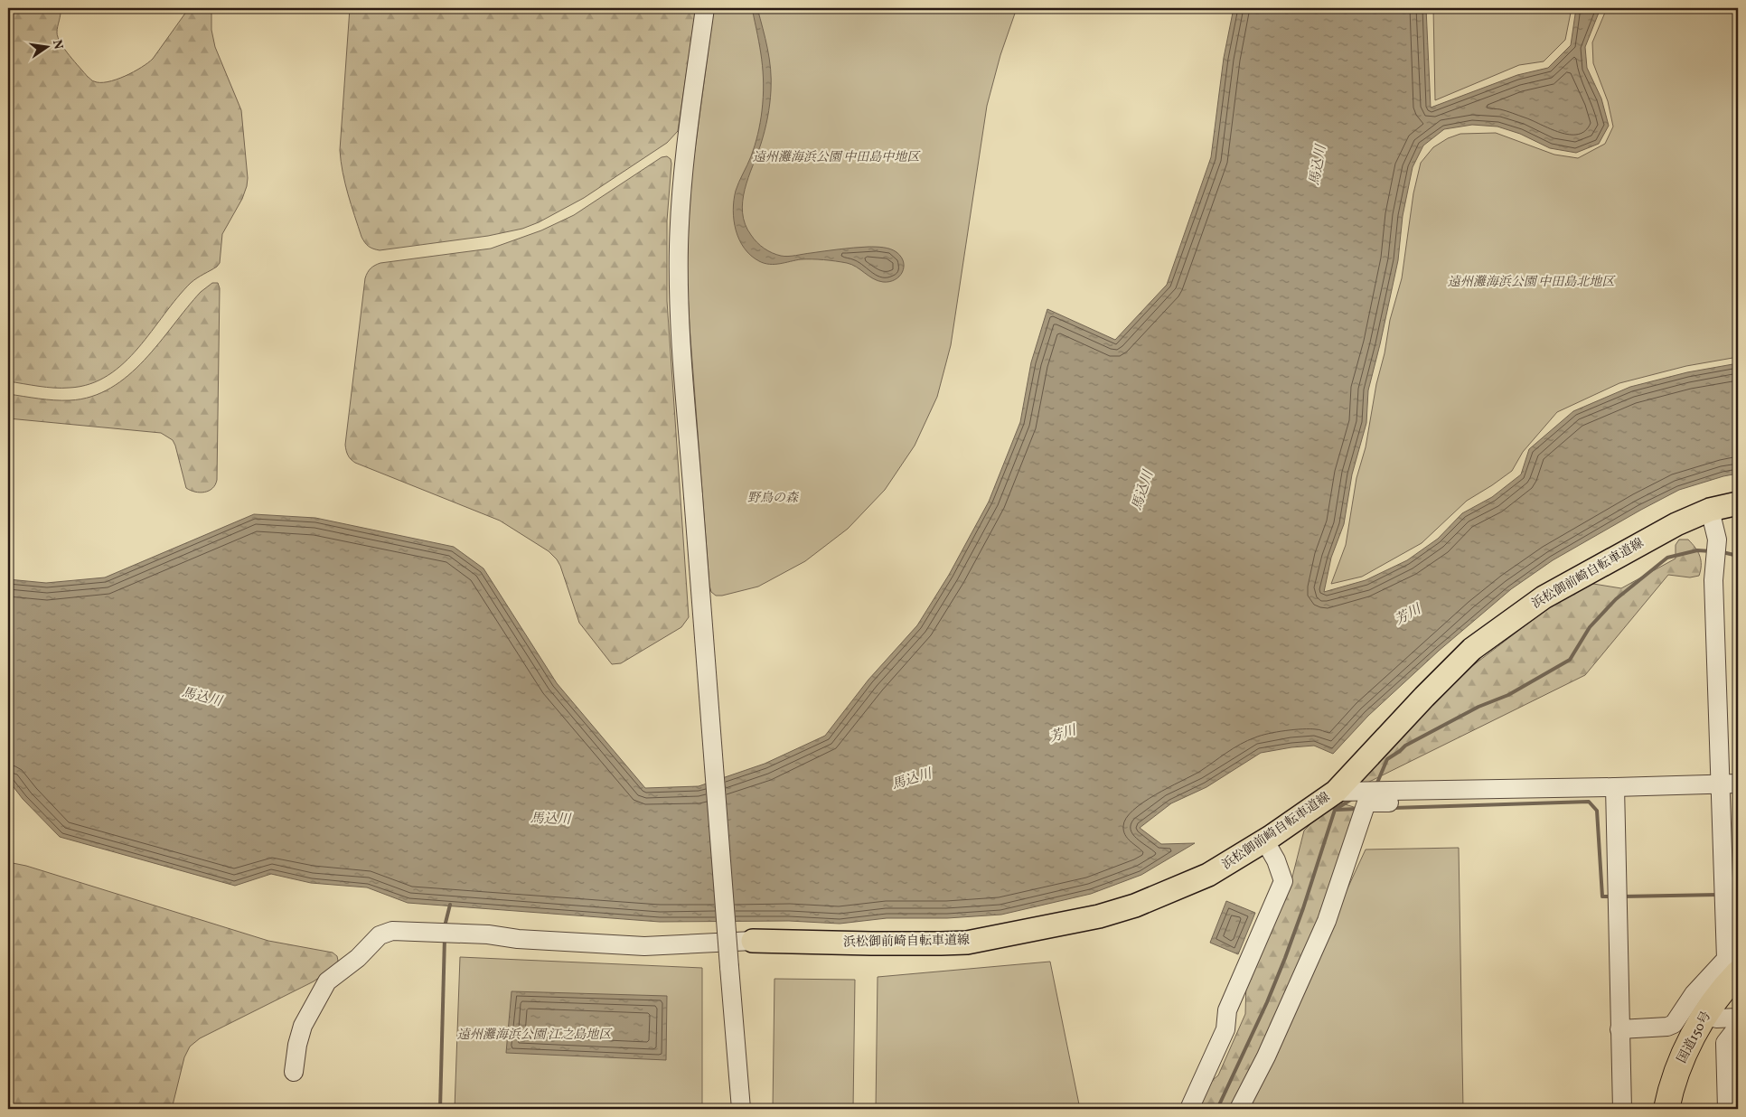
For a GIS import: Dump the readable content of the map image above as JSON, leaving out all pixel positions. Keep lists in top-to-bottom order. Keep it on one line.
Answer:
{"streets":{"highway":["国道150号"],"main road":["浜松御前崎自転車道線"]},"water":["馬込川","芳川"],"parks":["遠州灘海浜公園 中田島中地区","遠州灘海浜公園 中田島北地区","野鳥の森","遠州灘海浜公園 江之島地区"],"north":"right"}
